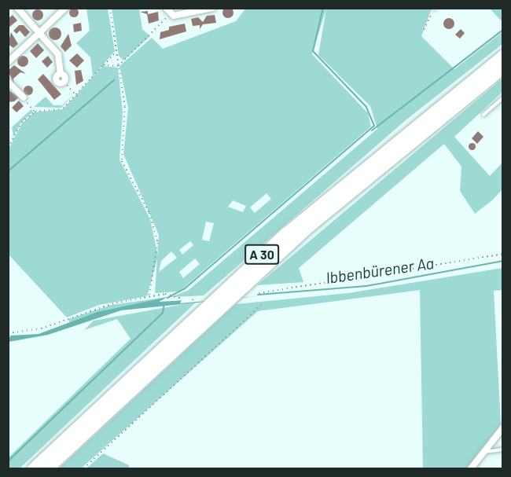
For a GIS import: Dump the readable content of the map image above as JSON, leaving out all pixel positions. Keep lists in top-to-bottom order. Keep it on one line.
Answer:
{"streets":{"highway":["A 30"]},"water":["Ibbenbürener Aa"]}
